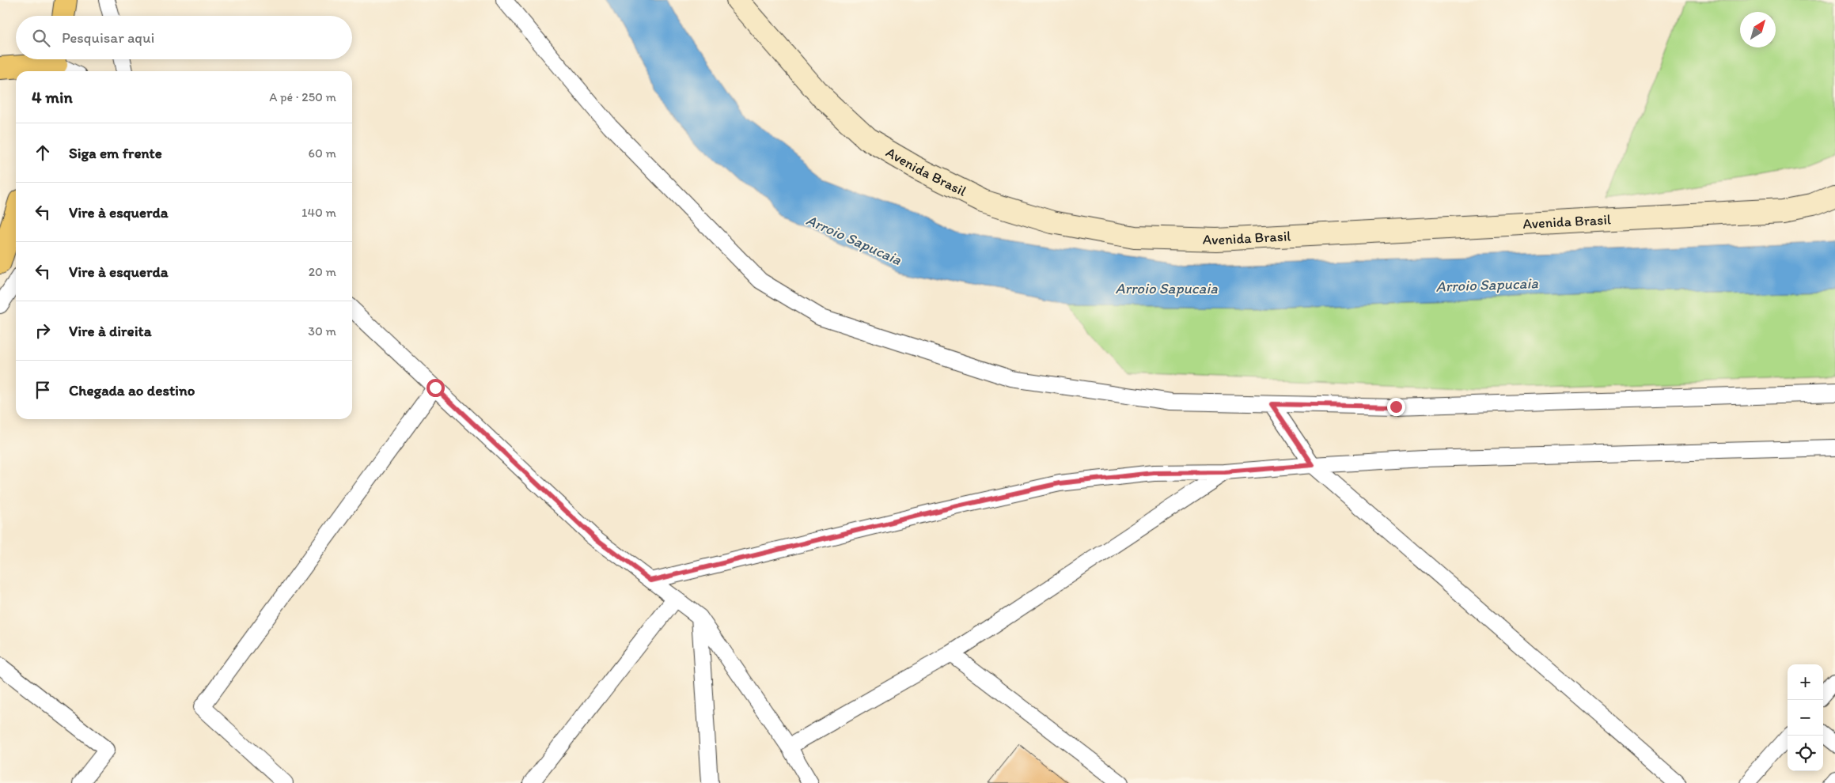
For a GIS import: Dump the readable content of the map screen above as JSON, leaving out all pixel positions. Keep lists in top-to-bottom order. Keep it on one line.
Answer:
{"streets":{"main road":["Avenida Brasil"]},"water":["Arroio Sapucaia"],"north":"top right","page":{"search":"Pesquisar aqui","heading":["4 min","A pé · 250 m"],"list":[["Siga em frente","60 m"],["Vire à esquerda","140 m"],["Vire à esquerda","20 m"],["Vire à direita","30 m"],"Chegada ao destino"],"map_buttons":["+","−"]}}
